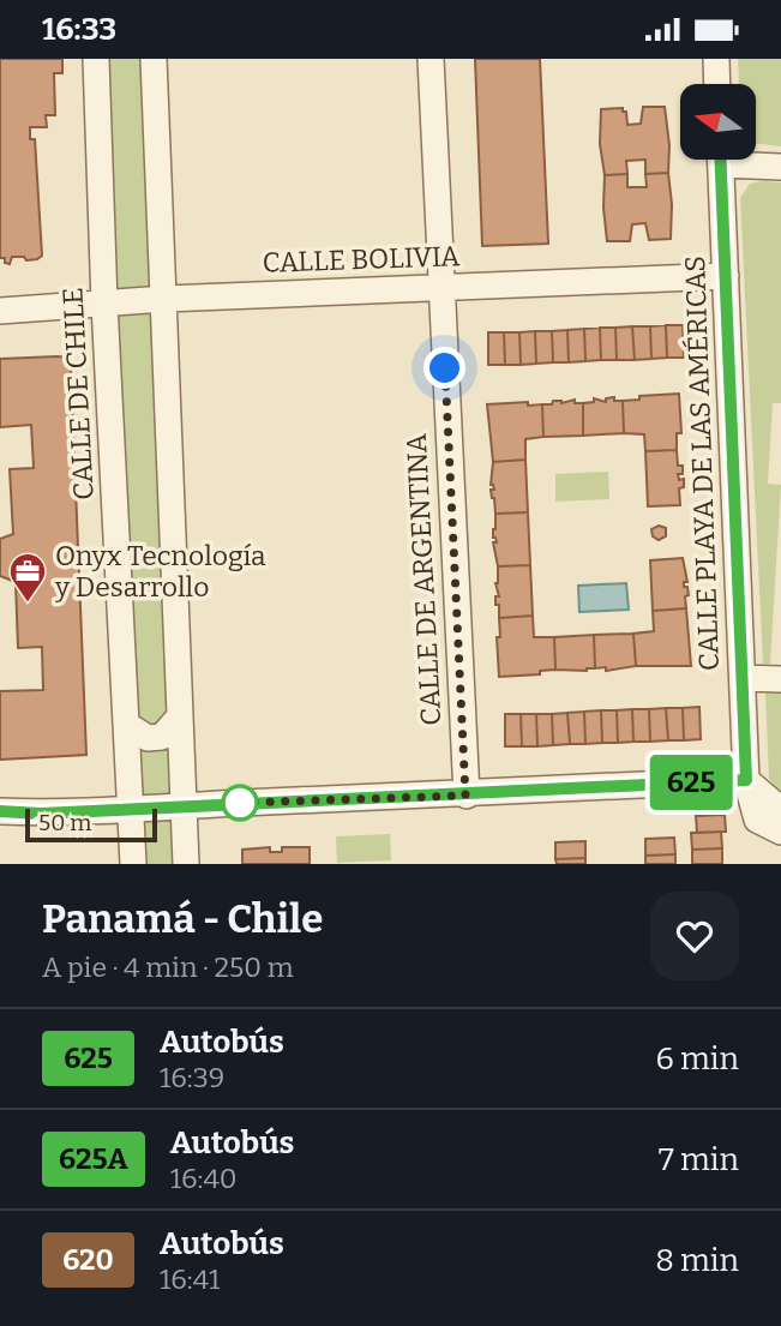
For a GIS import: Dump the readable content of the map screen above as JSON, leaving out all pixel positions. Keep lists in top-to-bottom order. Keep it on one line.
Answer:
{"streets":{"street":["CALLE BOLIVIA","CALLE DE CHILE","CALLE PLAYA DE LAS AMÉRICAS","CALLE DE ARGENTINA"]},"crossings":[["CALLE BOLIVIA","CALLE DE CHILE"],["CALLE BOLIVIA","CALLE PLAYA DE LAS AMÉRICAS"],["CALLE BOLIVIA","CALLE DE ARGENTINA"]],"places":{"office":["Onyx Tecnología y Desarrollo"]},"lines":["bus line 625"],"scale_bar":"50 m","north":"left","page":{"status":"16:33","on_map":"625","scale":"50 m","heading":["Panamá - Chile","A pie · 4 min · 250 m"],"list":[{"mark":"625","name":"Autobús","note":"16:39","value":"6 min"},{"mark":"625A","name":"Autobús","note":"16:40","value":"7 min"},{"mark":"620","name":"Autobús","note":"16:41","value":"8 min"}]}}
